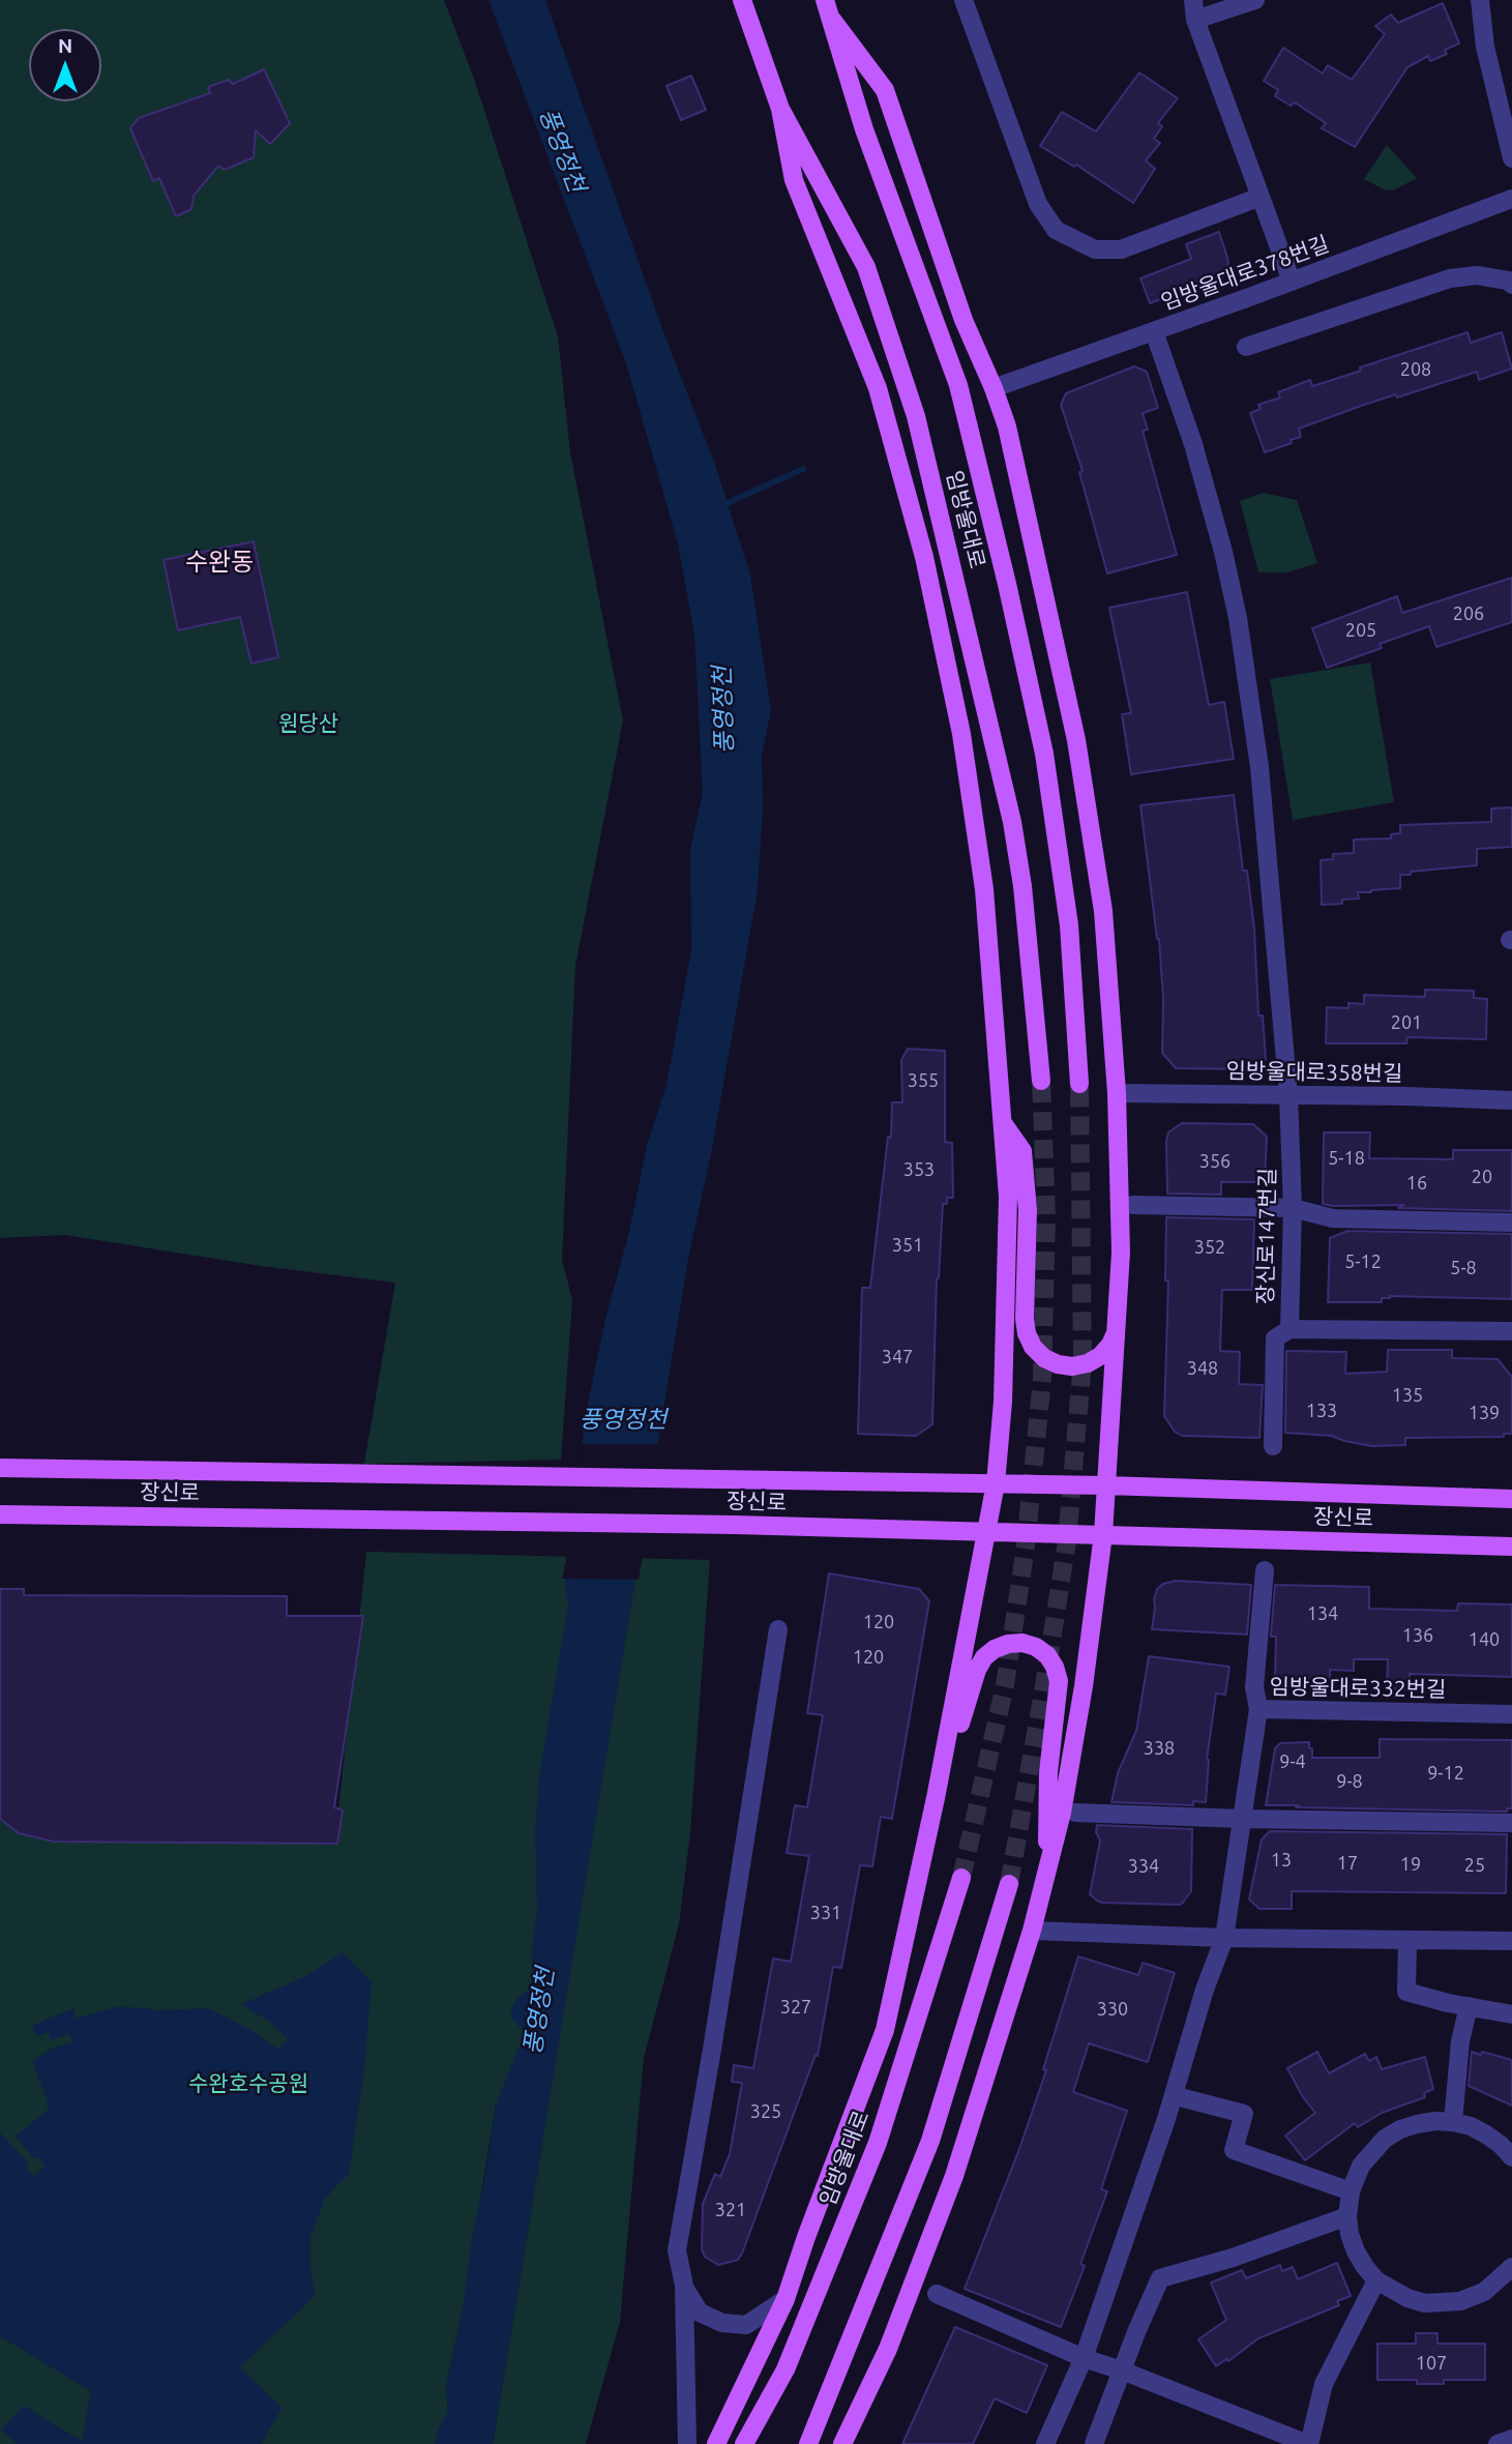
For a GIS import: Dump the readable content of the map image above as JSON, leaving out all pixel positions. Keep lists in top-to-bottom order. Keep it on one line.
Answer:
{"streets":{"main road":["임방울대로","장신로"],"street":["임방울대로378번길","임방울대로358번길","장신로147번길","임방울대로332번길"]},"crossings":[["임방울대로378번길","장신로147번길"],["임방울대로358번길","장신로147번길"]],"districts":["수완동"],"water":["풍영정천"],"parks":["원당산","수완호수공원"],"house_numbers":["208","206","205","201","355","5-18","356","353","20","16","351","352","5-12","5-8","347","348","135","133","139","134","120","136","140","120","338","9-4","9-12","9-8","13","17","19","25","334","331","327","330","325","321","107"],"north":"top"}
